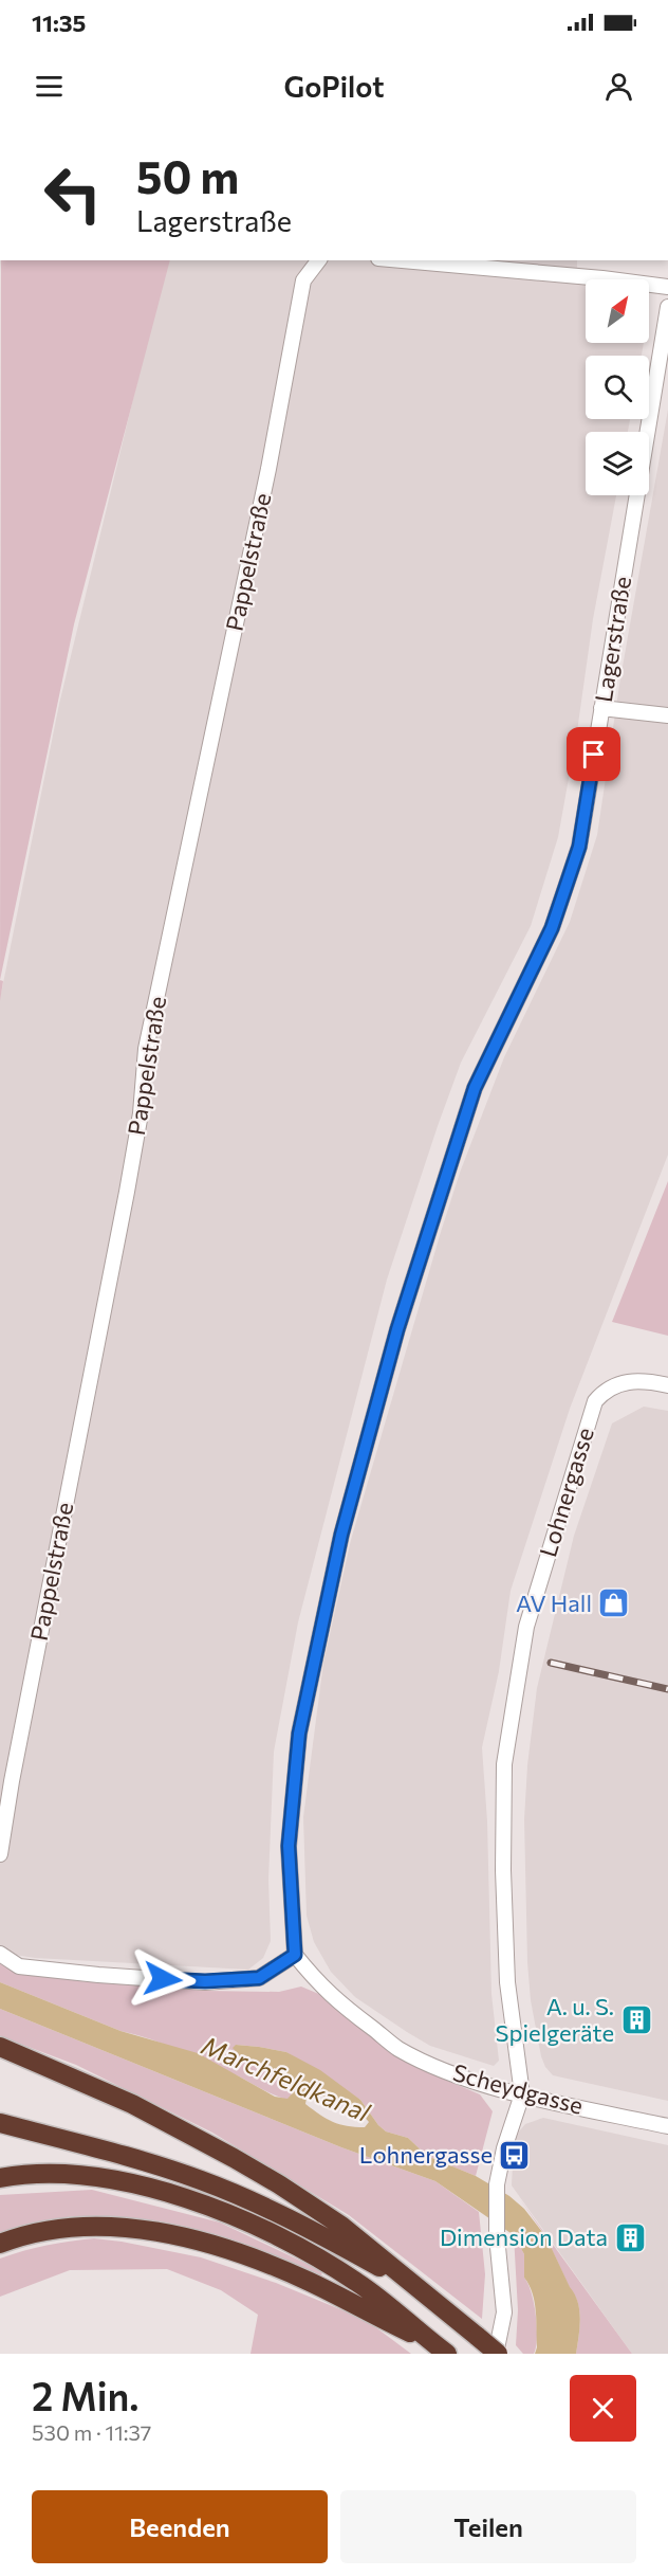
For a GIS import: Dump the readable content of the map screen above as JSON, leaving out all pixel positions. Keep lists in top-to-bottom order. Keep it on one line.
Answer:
{"streets":{"street":["Pappelstraße","Lagerstraße","Lohnergasse","Scheydgasse"]},"crossings":[["Lagerstraße","Scheydgasse"],["Lohnergasse","Scheydgasse"]],"water":["Marchfeldkanal"],"places":{"shop":["AV Hall"],"building":["A. u. S. Spielgeräte","Dimension Data"],"bus stop":["Lohnergasse"]},"north":"top right","page":{"status":"11:35","header":"GoPilot","turn":["50 m","Lagerstraße"],"heading":["2 Min.","530 m · 11:37"],"buttons":["Beenden","Teilen"]}}
